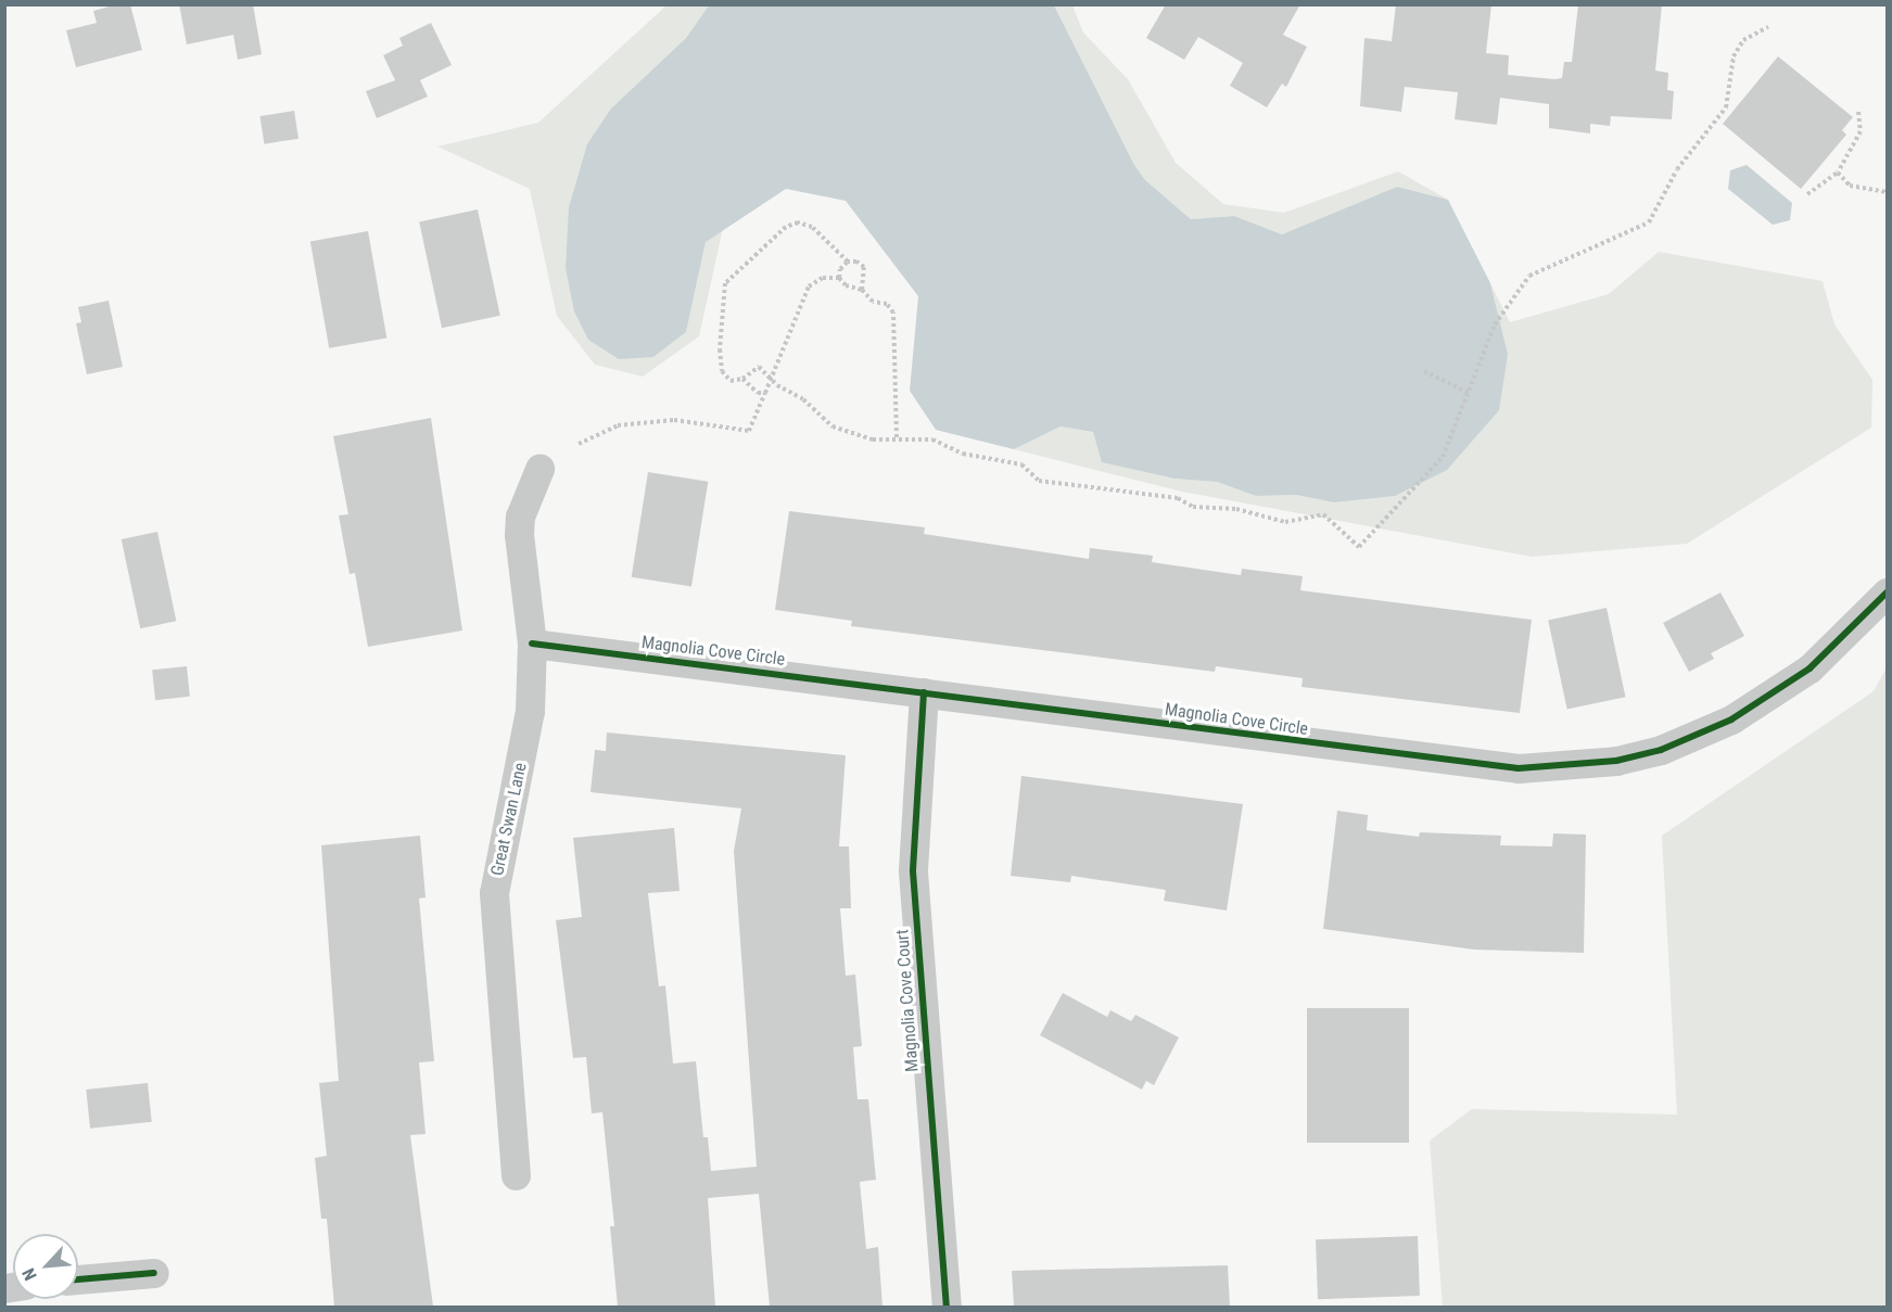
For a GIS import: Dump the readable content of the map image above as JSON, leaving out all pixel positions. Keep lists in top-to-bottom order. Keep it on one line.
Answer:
{"streets":{"street":["Magnolia Cove Circle","Great Swan Lane","Magnolia Cove Court"]},"crossings":[["Magnolia Cove Circle","Great Swan Lane"],["Magnolia Cove Circle","Magnolia Cove Court"]],"north":"bottom left"}
